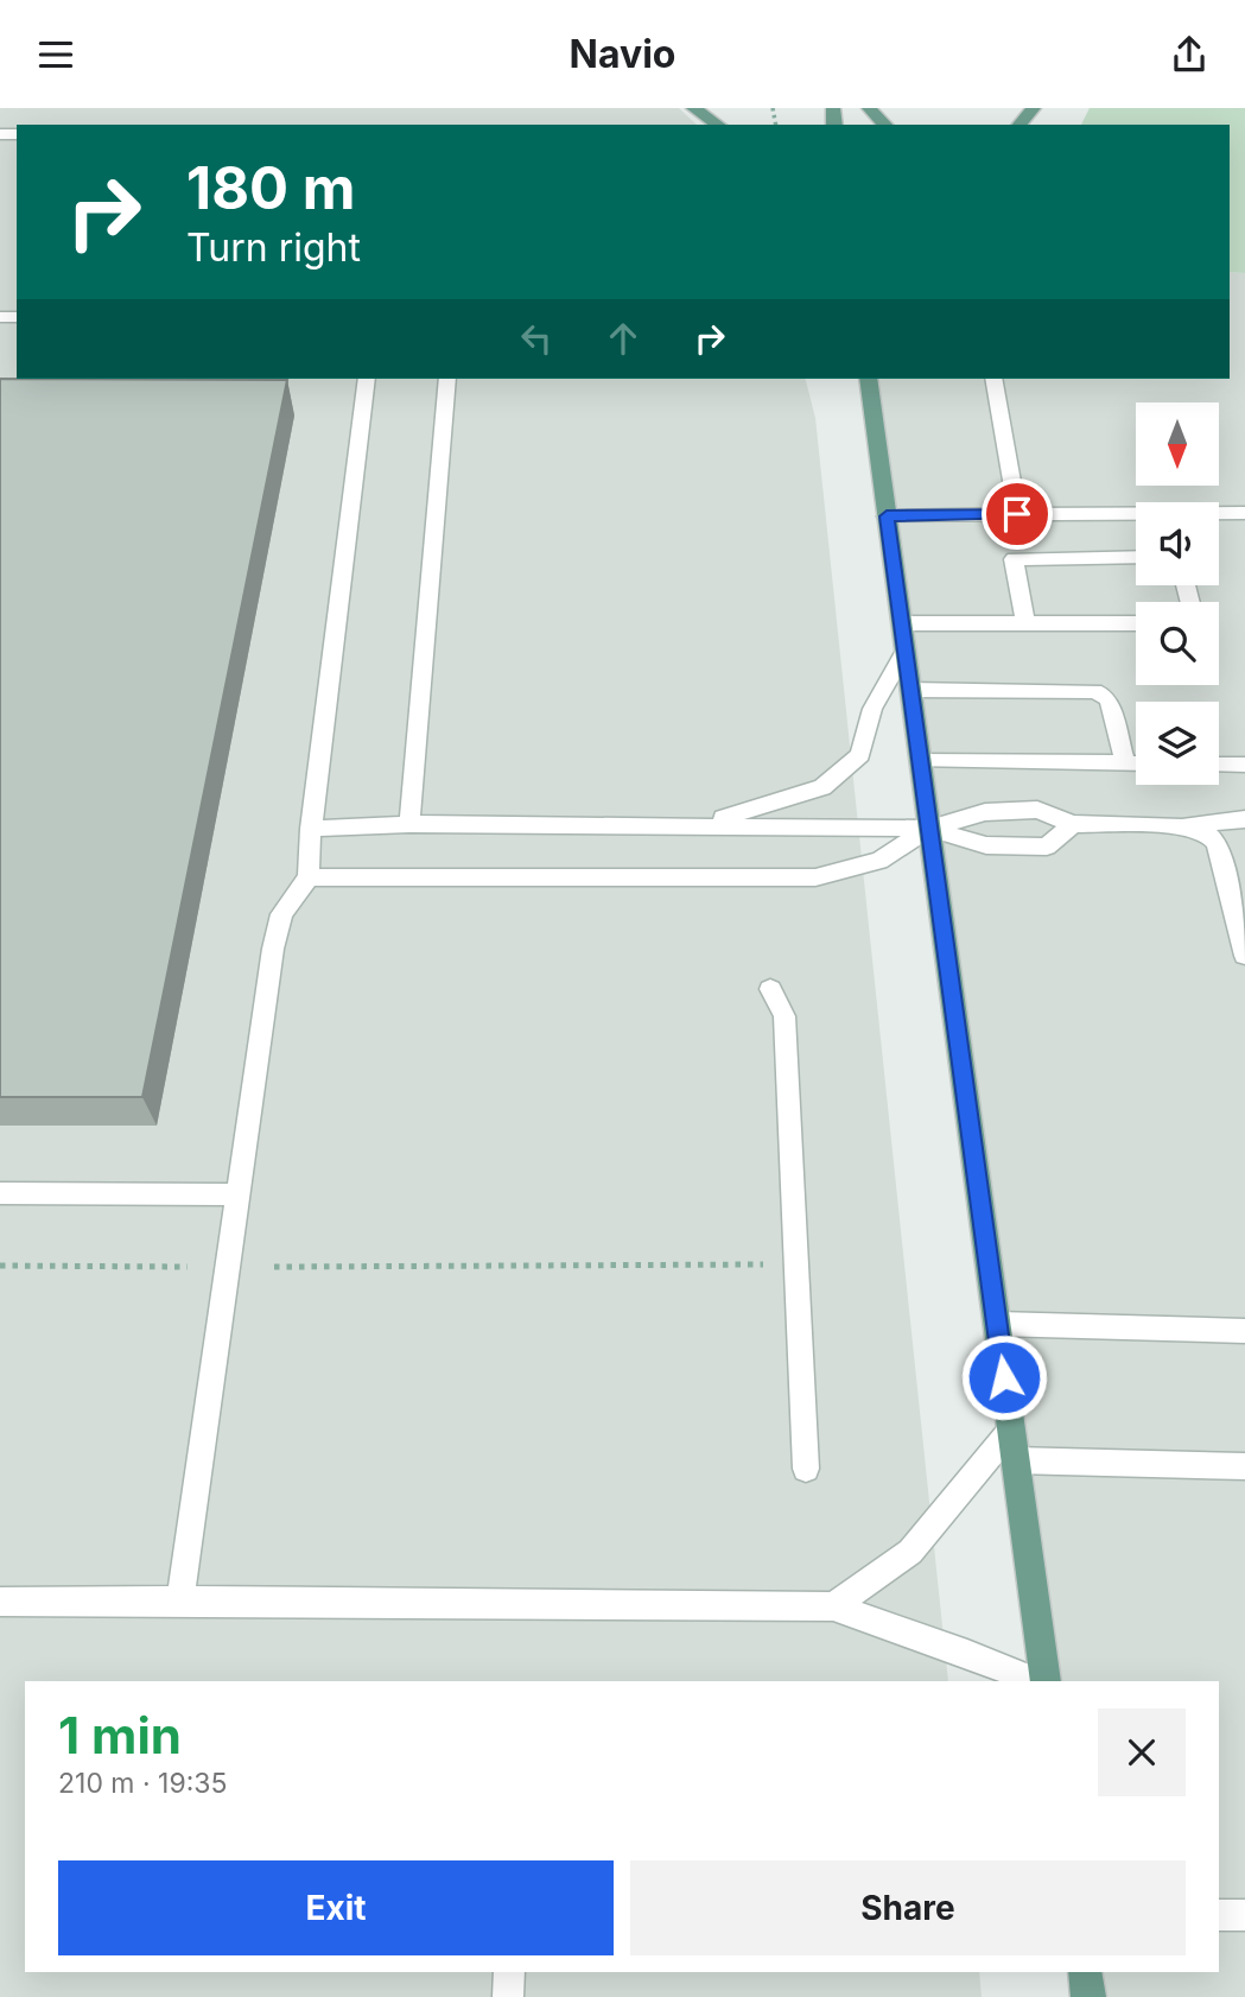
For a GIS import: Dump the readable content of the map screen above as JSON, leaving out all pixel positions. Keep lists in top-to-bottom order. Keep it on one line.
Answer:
{"north":"bottom","page":{"header":"Navio","turn":["180 m","Turn right"],"heading":["1 min","210 m · 19:35"],"buttons":["Exit","Share"]}}
